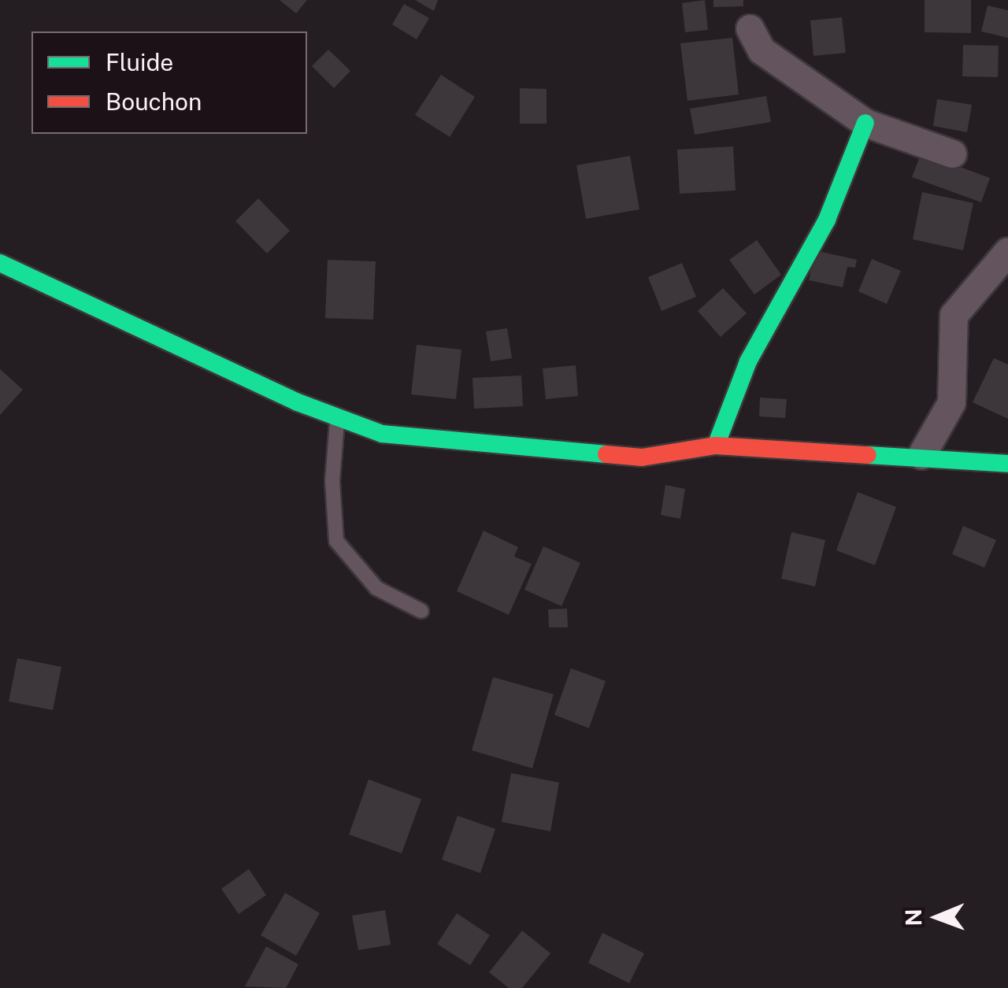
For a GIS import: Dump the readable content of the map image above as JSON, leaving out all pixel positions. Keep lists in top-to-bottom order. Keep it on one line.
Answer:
{"legend":["Fluide","Bouchon"],"north":"left"}
